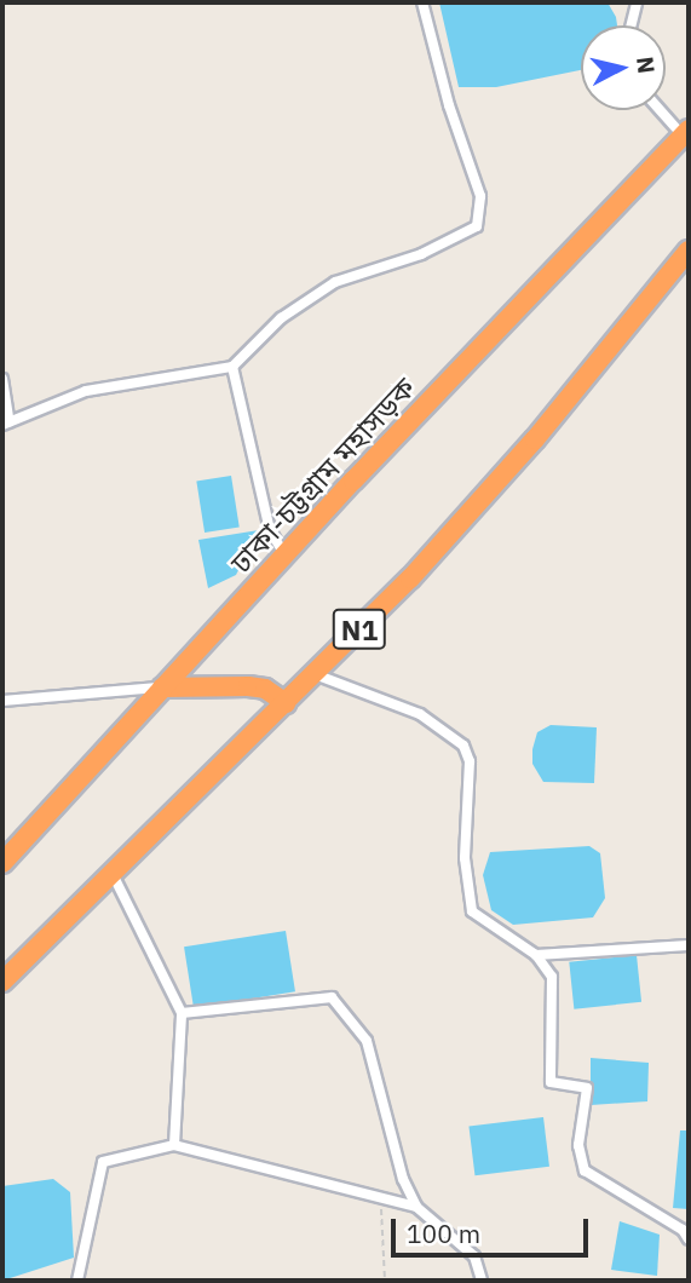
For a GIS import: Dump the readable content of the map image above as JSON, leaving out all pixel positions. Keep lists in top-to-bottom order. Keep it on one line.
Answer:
{"streets":{"highway":["ঢাকা-চট্টগ্রাম মহাসড়ক","N1"]},"scale_bar":"100 m","north":"right"}
